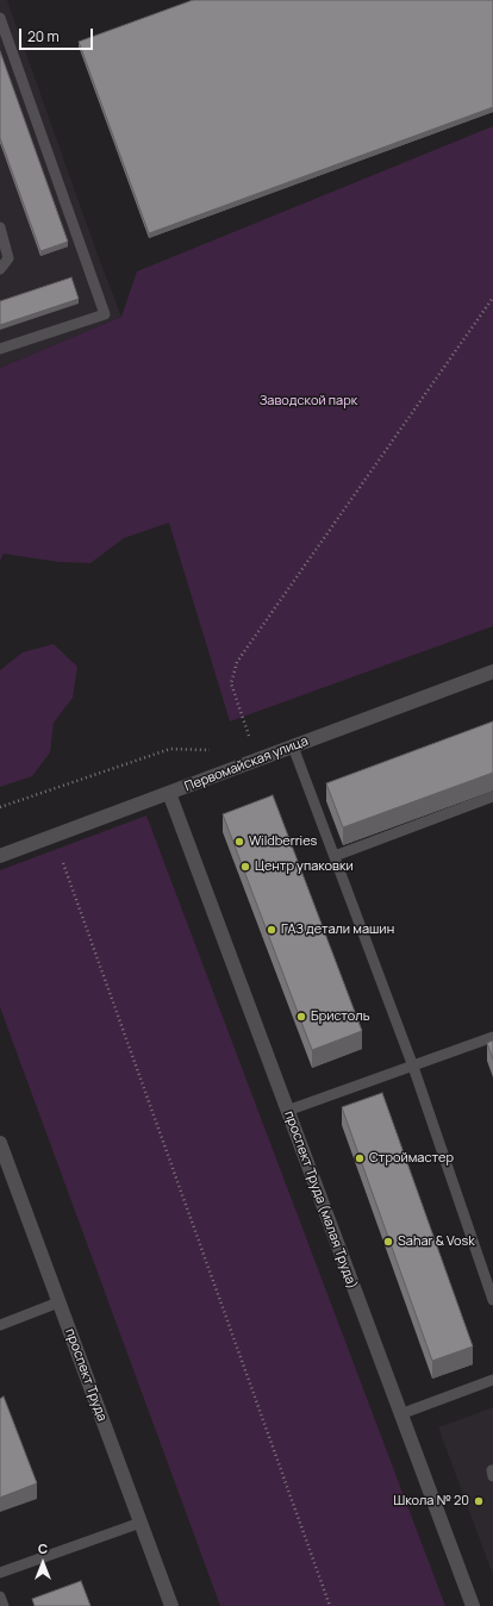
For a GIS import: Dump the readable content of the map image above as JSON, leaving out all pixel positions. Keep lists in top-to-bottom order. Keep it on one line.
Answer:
{"streets":{"street":["Первомайская улица","проспект Труда (малая Труда)","проспект Труда"]},"crossings":[["Первомайская улица","проспект Труда (малая Труда)"]],"parks":["Заводской парк"],"places":["Wildberries","Центр упаковки","ГАЗ детали машин","Бристоль","Строймастер","Sahar & Vosk","Школа № 20"],"scale_bar":"20 m","north":"top"}
